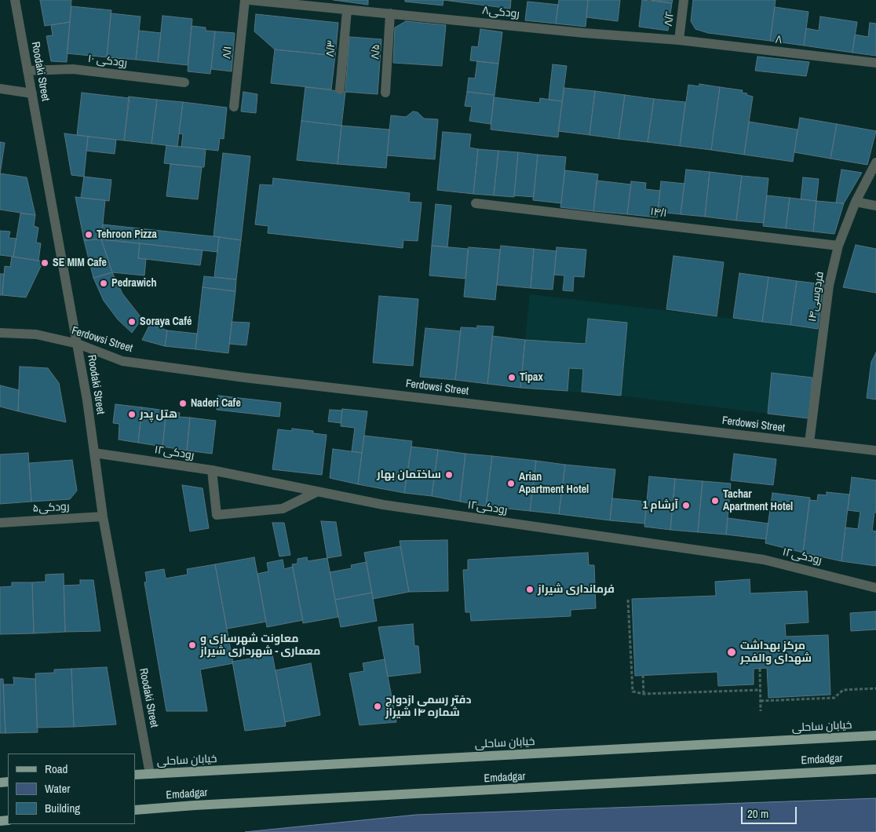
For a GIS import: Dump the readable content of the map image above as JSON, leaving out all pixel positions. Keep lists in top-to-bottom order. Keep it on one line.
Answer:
{"streets":{"main road":["خیابان ساحلی","Emdadgar"],"street":["رودکی۸","۸/۲","۸","۸/۳","۸/۵","۸/۱","رودکی ۱۰","Roodaki Street","۱۴/۱","فردوسی۱۴","Ferdowsi Street","رودکی۱۲","رودکی۵"]},"crossings":[["رودکی۸","۸/۲"],["رودکی۸","۸"],["رودکی۸","۸/۳"],["رودکی۸","۸/۵"],["۸/۲","۸"],["رودکی ۱۰","Roodaki Street"],["Roodaki Street","Ferdowsi Street"],["Roodaki Street","رودکی۱۲"],["Roodaki Street","رودکی۵"],["Roodaki Street","خیابان ساحلی"],["۱۴/۱","فردوسی۱۴"],["فردوسی۱۴","Ferdowsi Street"]],"places":["Tehroon Pizza","SE MIM Cafe","Pedrawich","Soraya Café","Tipax","Naderi Cafe","هتل پدر","ساختمان بهار","Arian Apartment Hotel","Tachar Apartment Hotel","آرشام 1","فرمانداری شیراز","معاونت شهرسازی و معماری - شهرداری شیراز","مرکز بهداشت شهدای والفجر","دفتر رسمی ازدواج شماره ۱۴ شیراز"],"legend":["Road","Water","Building"],"scale_bar":"20 m"}
